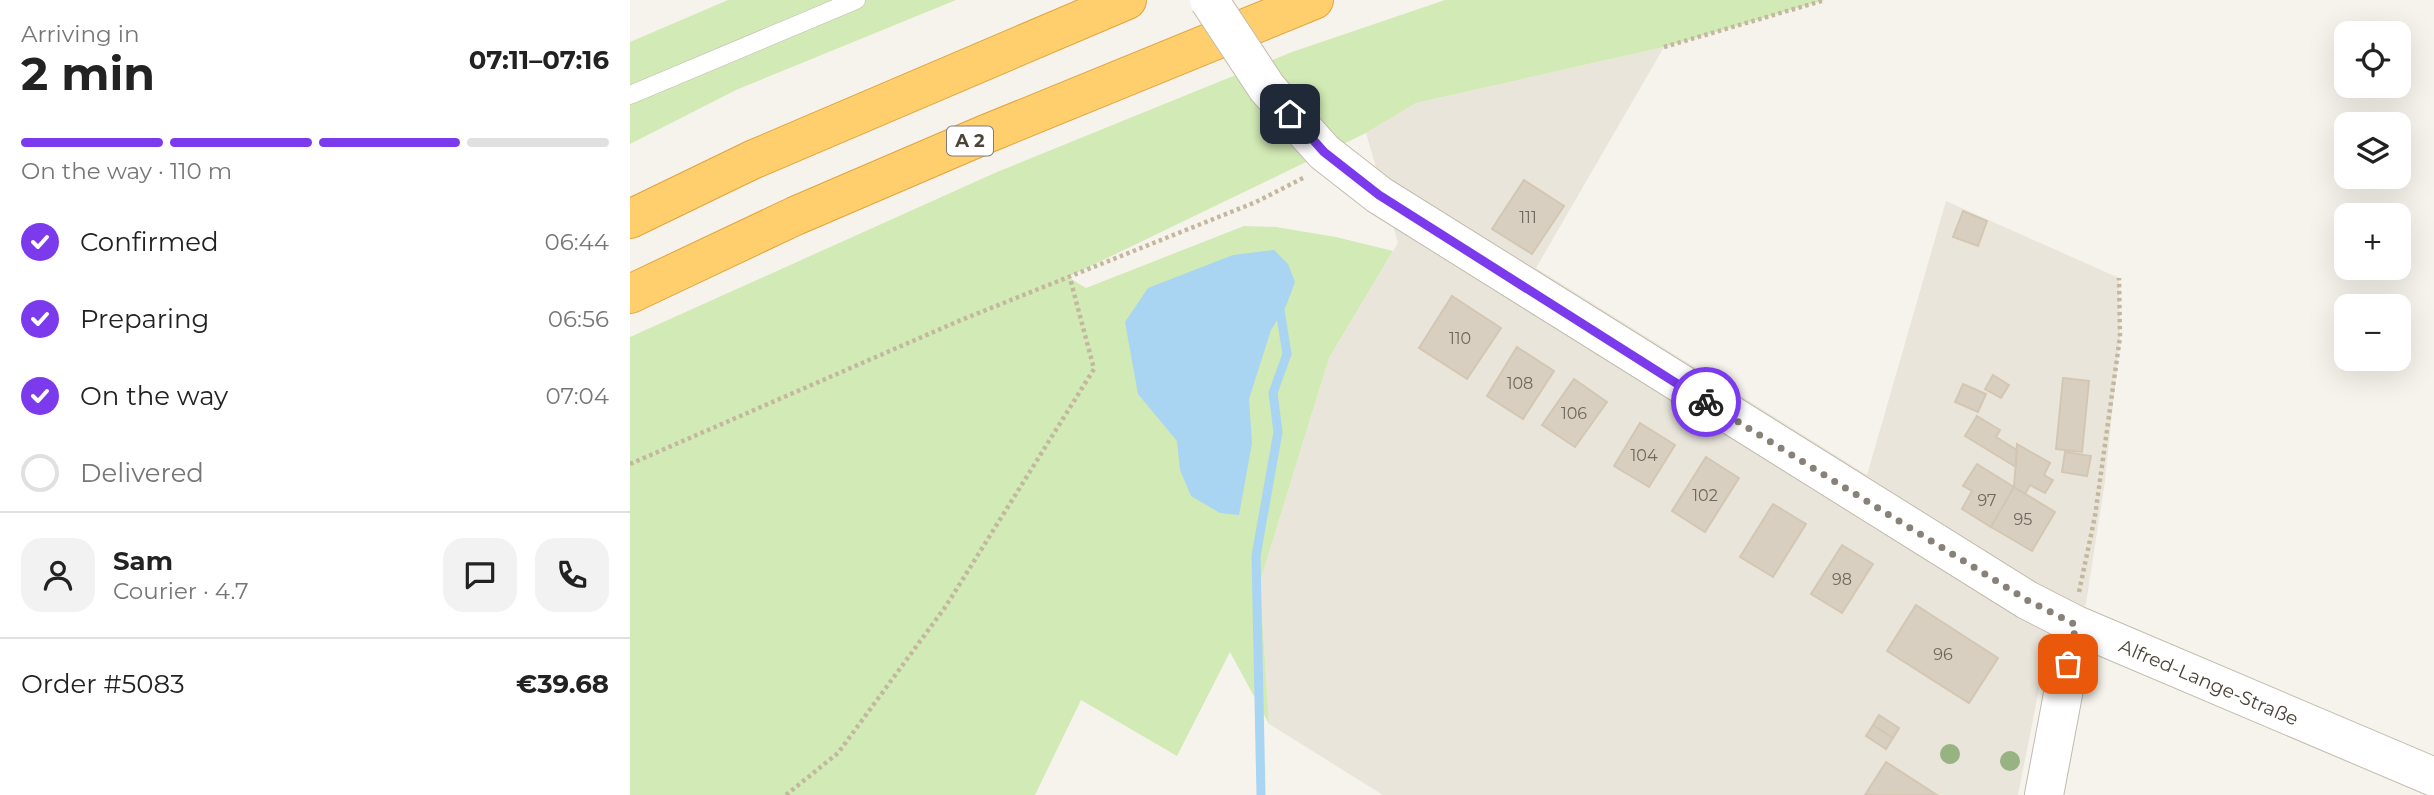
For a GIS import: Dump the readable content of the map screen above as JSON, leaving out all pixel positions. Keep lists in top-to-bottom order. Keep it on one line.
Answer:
{"streets":{"highway":["A 2"],"street":["Alfred-Lange-Straße"]},"house_numbers":["111","110","108","106","104","102","97","95","98","96"],"page":{"heading":["2 min","Arriving in","07:11–07:16"],"panel":["Sam","Courier · 4.7","Order #5083","€39.68"],"map_buttons":["+","−"],"bar":"On the way · 110 m","list":[["Confirmed","06:44"],["Preparing","06:56"],["On the way","07:04"],"Delivered"]}}
